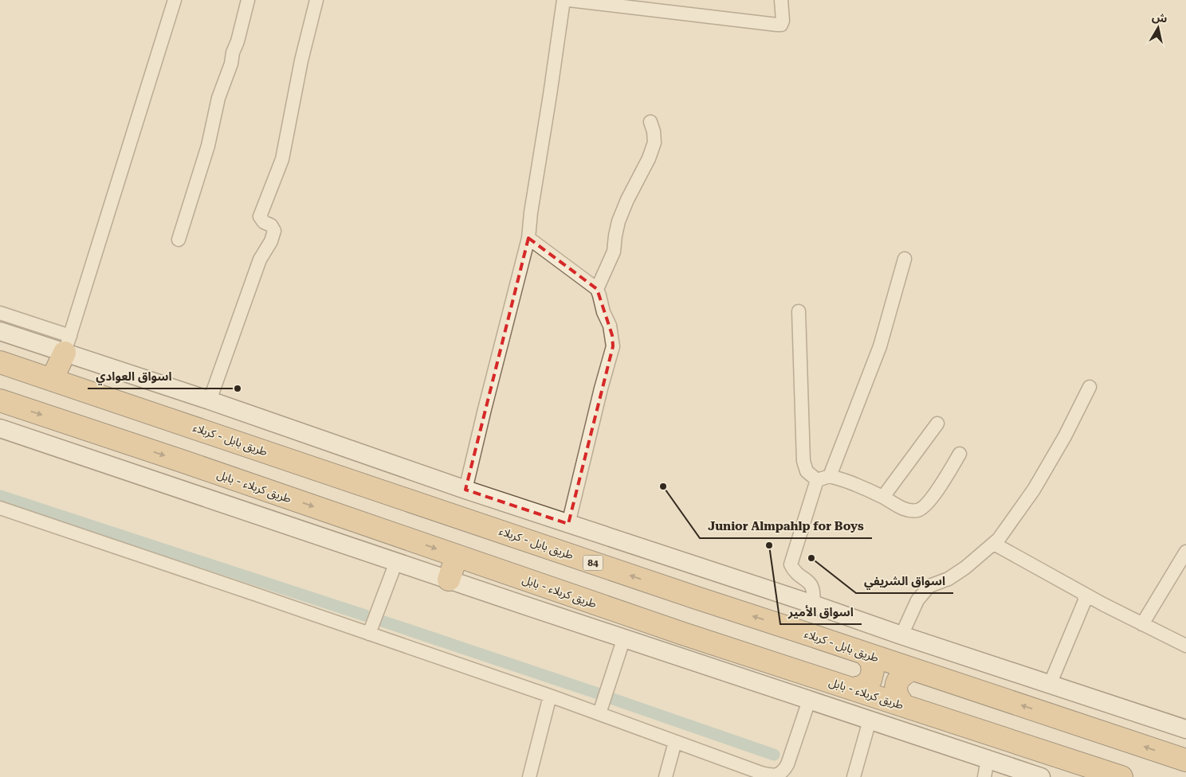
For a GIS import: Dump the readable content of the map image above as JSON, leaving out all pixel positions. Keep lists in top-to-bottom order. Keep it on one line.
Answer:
{"streets":{"highway":["طريق بابل - كربلاء","طريق كربلاء - بابل","84"]},"one_way":["طريق بابل - كربلاء","طريق كربلاء - بابل"],"places":["اسواق العوادي","Junior Almpahlp for Boys","اسواق الأمير","اسواق الشريفي"],"north":"top"}
